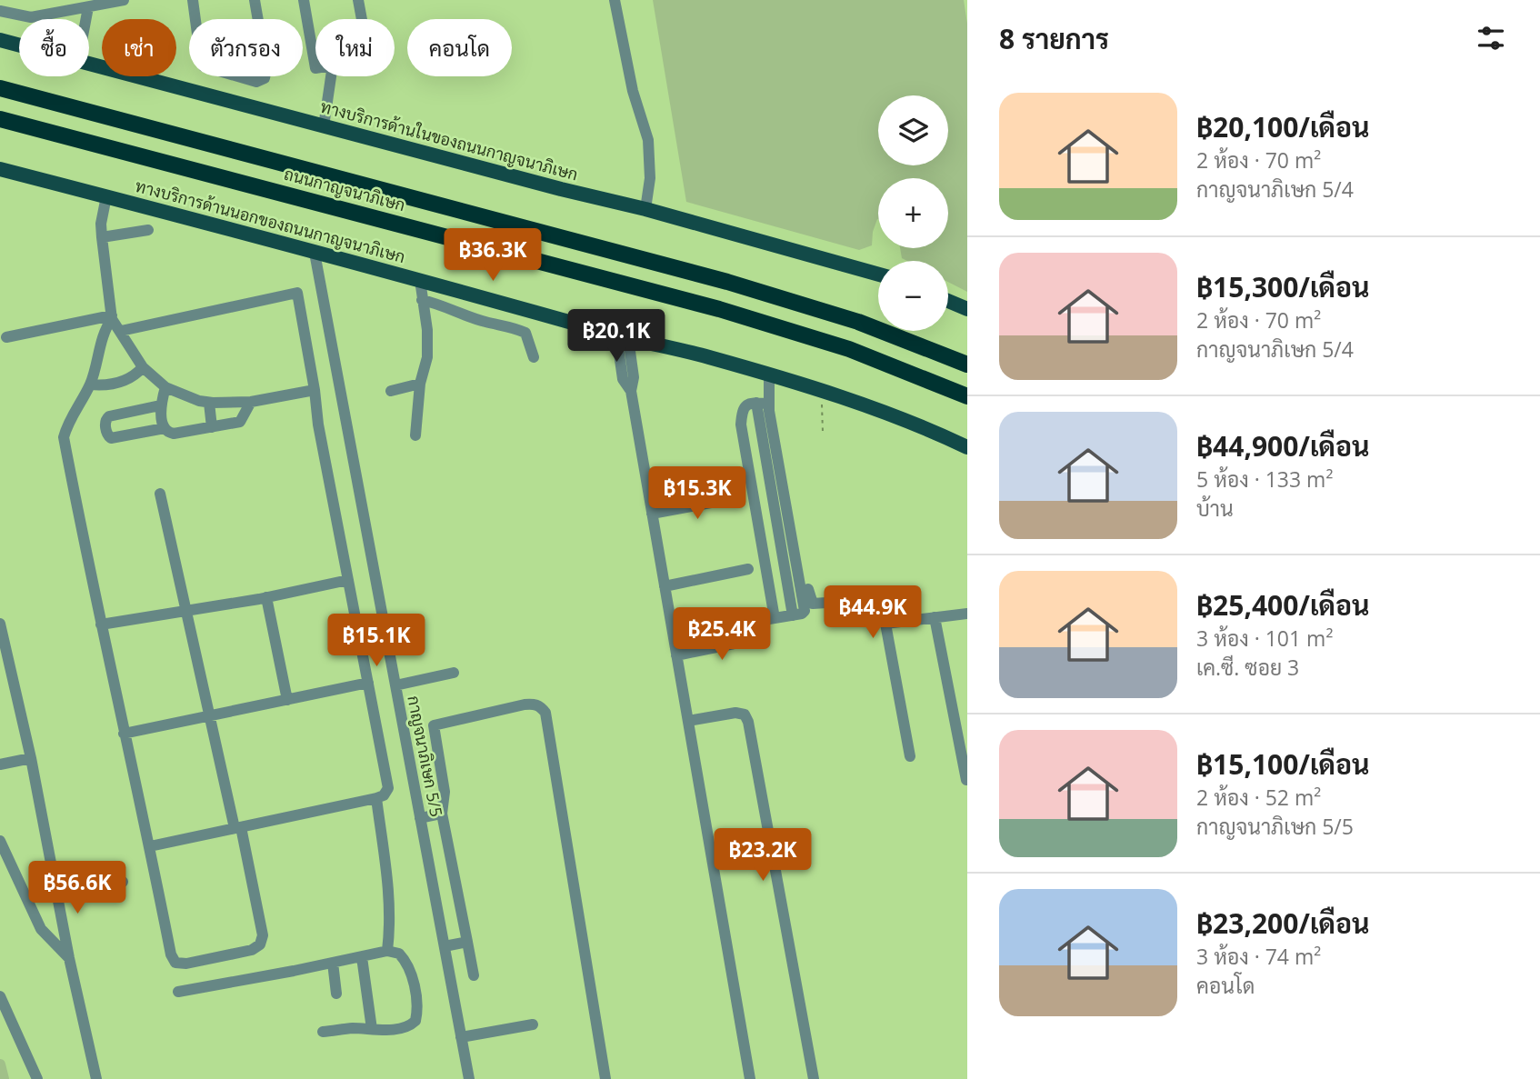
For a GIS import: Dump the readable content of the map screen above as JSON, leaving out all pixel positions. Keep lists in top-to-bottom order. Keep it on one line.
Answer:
{"streets":{"highway":["ถนนกาญจนาภิเษก"],"main road":["ทางบริการด้านในของถนนกาญจนาภิเษก","ทางบริการด้านนอกของถนนกาญจนาภิเษก"],"street":["กาญจนาภิเษก 5/5"]},"crossings":[["ทางบริการด้านนอกของถนนกาญจนาภิเษก","กาญจนาภิเษก 5/5"]],"page":{"heading":"8 รายการ","chip":["ซื้อ","เช่า","ตัวกรอง","ใหม่","คอนโด"],"list":[{"name":"฿20,100/เดือน","note":"2 ห้อง · 70 m² · กาญจนาภิเษก 5/4"},{"name":"฿15,300/เดือน","note":"2 ห้อง · 70 m² · กาญจนาภิเษก 5/4"},{"name":"฿44,900/เดือน","note":"5 ห้อง · 133 m² · บ้าน"},{"name":"฿25,400/เดือน","note":"3 ห้อง · 101 m² · เค.ซี. ซอย 3"},{"name":"฿15,100/เดือน","note":"2 ห้อง · 52 m² · กาญจนาภิเษก 5/5"},{"name":"฿23,200/เดือน","note":"3 ห้อง · 74 m² · คอนโด"}],"map_buttons":["+","−"],"price":["฿36.3K","฿20.1K","฿15.3K","฿44.9K","฿25.4K","฿15.1K","฿23.2K","฿56.6K"]}}
